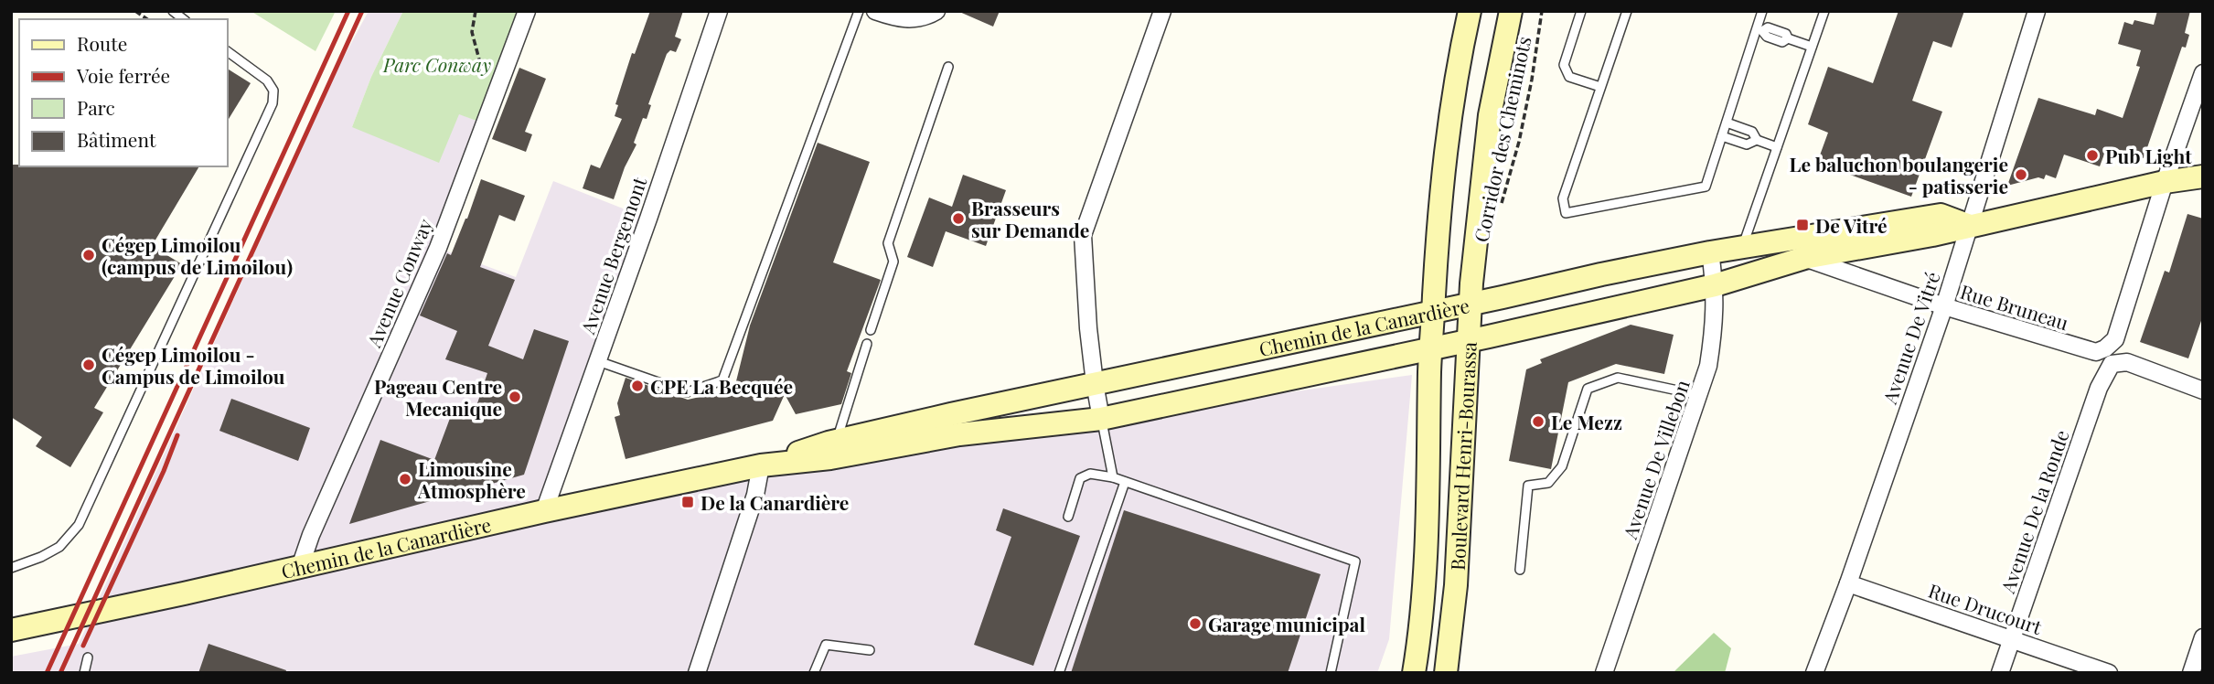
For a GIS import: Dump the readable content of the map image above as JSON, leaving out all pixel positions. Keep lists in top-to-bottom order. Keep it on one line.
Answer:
{"streets":{"main road":["Chemin de la Canardière","Boulevard Henri-Bourassa"],"street":["Avenue Bergemont","Avenue Conway","Rue Bruneau","Avenue De Vitré","Avenue De Villebon","Avenue De la Ronde","Rue Drucourt"],"path":["Corridor des Cheminots"]},"crossings":[["Avenue Bergemont","Chemin de la Canardière"],["Avenue Conway","Chemin de la Canardière"],["Rue Bruneau","Chemin de la Canardière"],["Rue Bruneau","Avenue De Vitré"],["Rue Bruneau","Avenue De la Ronde"],["Chemin de la Canardière","Avenue De Vitré"],["Chemin de la Canardière","Boulevard Henri-Bourassa"],["Chemin de la Canardière","Avenue De Villebon"],["Chemin de la Canardière","Avenue De la Ronde"],["Avenue De Vitré","Rue Drucourt"],["Avenue De la Ronde","Rue Drucourt"]],"parks":["Parc Conway"],"places":{"other":["Pub Light","Le baluchon boulangerie - patisserie","Brasseurs sur Demande","Cégep Limoilou (campus de Limoilou)","Cégep Limoilou - Campus de Limoilou","CPE La Becquée","Pageau Centre Mecanique","Le Mezz","Limousine Atmosphère","Garage municipal"],"transit":["De Vitré","De la Canardière"]},"legend":["Route","Voie ferrée","Parc","Bâtiment"]}
